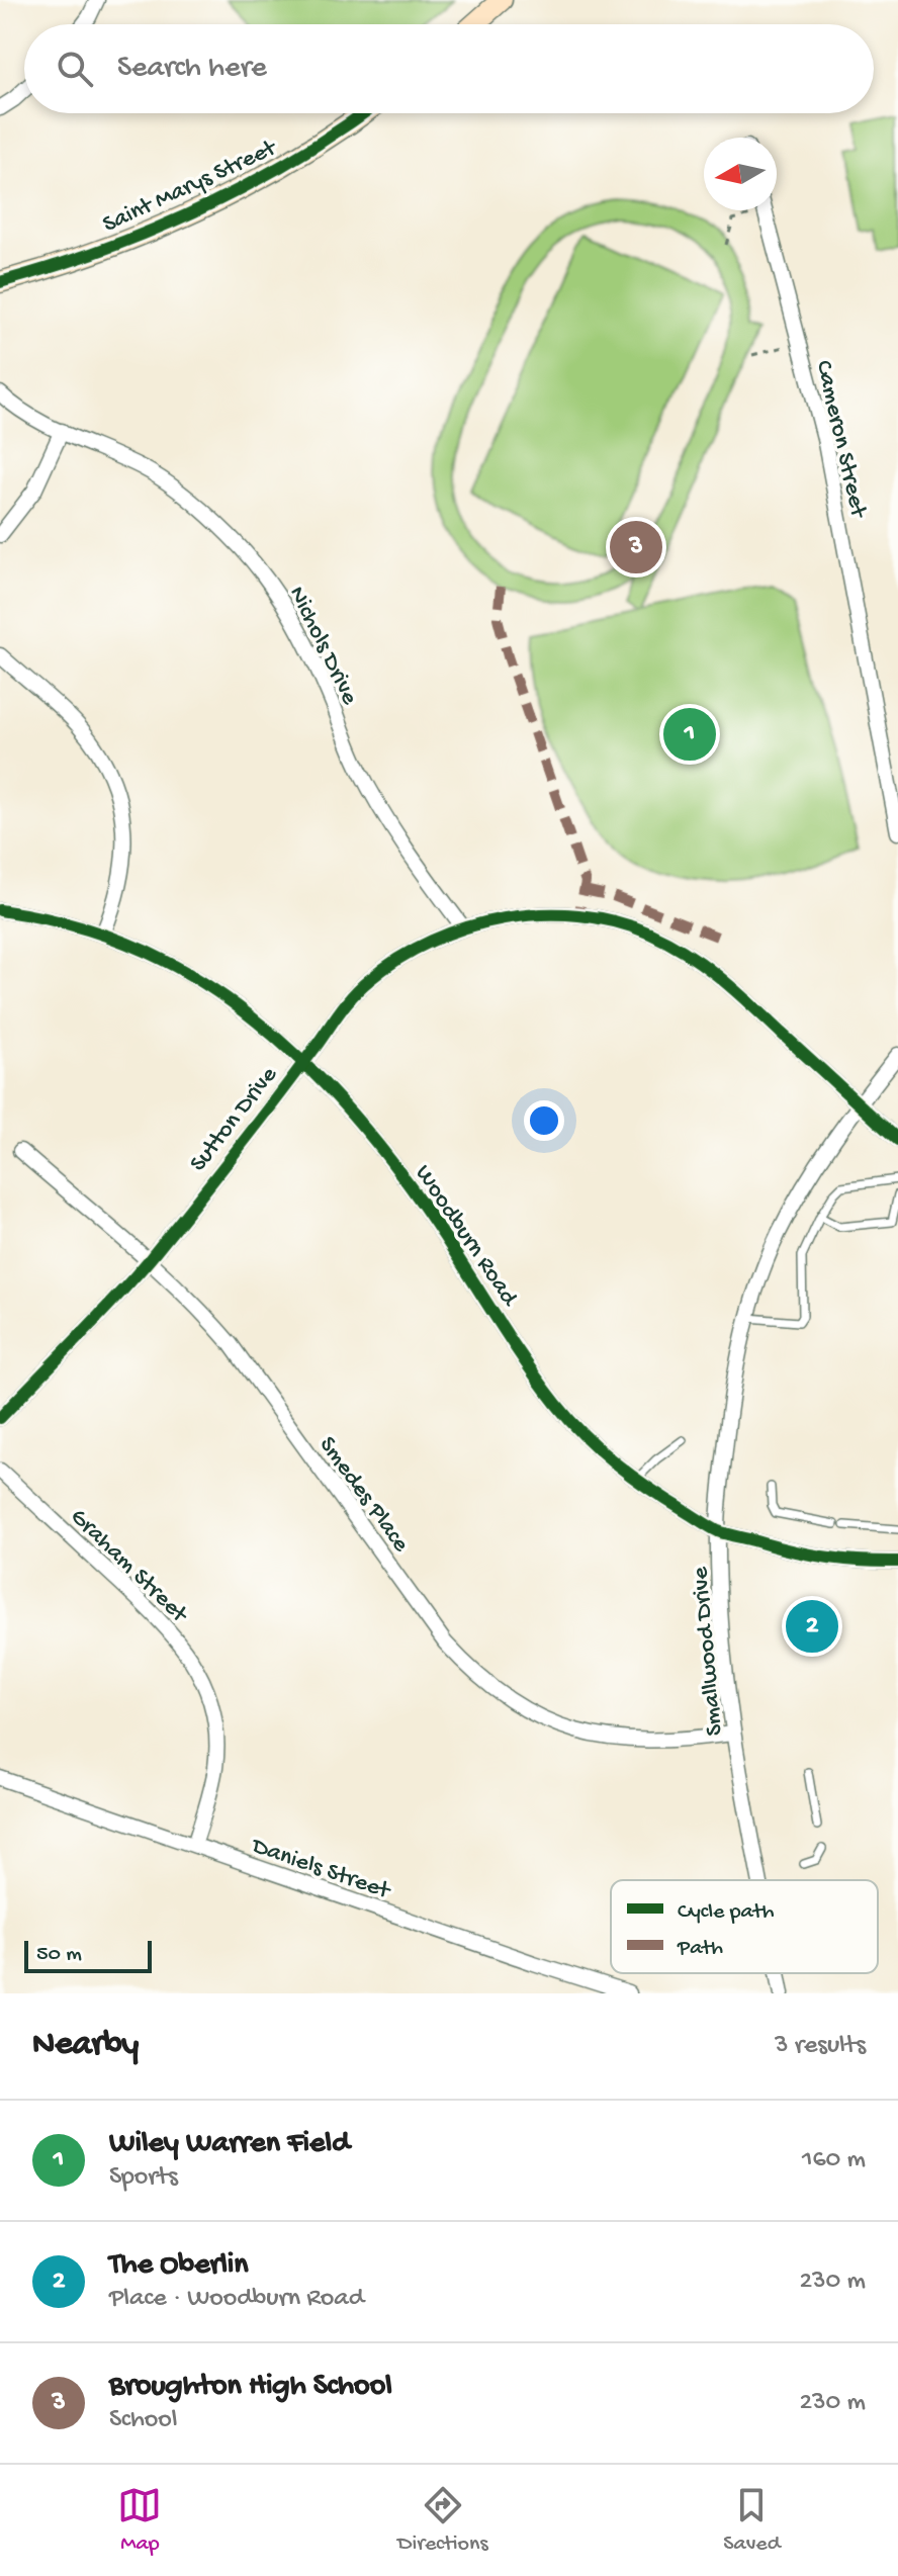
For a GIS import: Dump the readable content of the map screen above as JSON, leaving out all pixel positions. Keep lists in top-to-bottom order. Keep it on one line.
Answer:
{"streets":{"main road":["Saint Marys Street"],"street":["Cameron Street","Nichols Drive","Sutton Drive","Woodburn Road","Smedes Place","Graham Street","Smallwood Drive","Daniels Street"]},"crossings":[["Nichols Drive","Sutton Drive"],["Sutton Drive","Woodburn Road"],["Sutton Drive","Smedes Place"],["Sutton Drive","Smallwood Drive"],["Woodburn Road","Smallwood Drive"],["Smedes Place","Smallwood Drive"],["Graham Street","Daniels Street"]],"legend":["Cycle path","Path"],"scale_bar":"50 m","north":"left","page":{"search":"Search here","pins":["3","1","2"],"scale":"50 m","heading":["Nearby","3 results"],"list":[{"mark":"1","name":"Wiley Warren Field","note":"Sports","value":"160 m"},{"mark":"2","name":"The Oberlin","note":"Place · Woodburn Road","value":"230 m"},{"mark":"3","name":"Broughton High School","note":"School","value":"230 m"}],"nav":["Map","Directions","Saved"]}}
